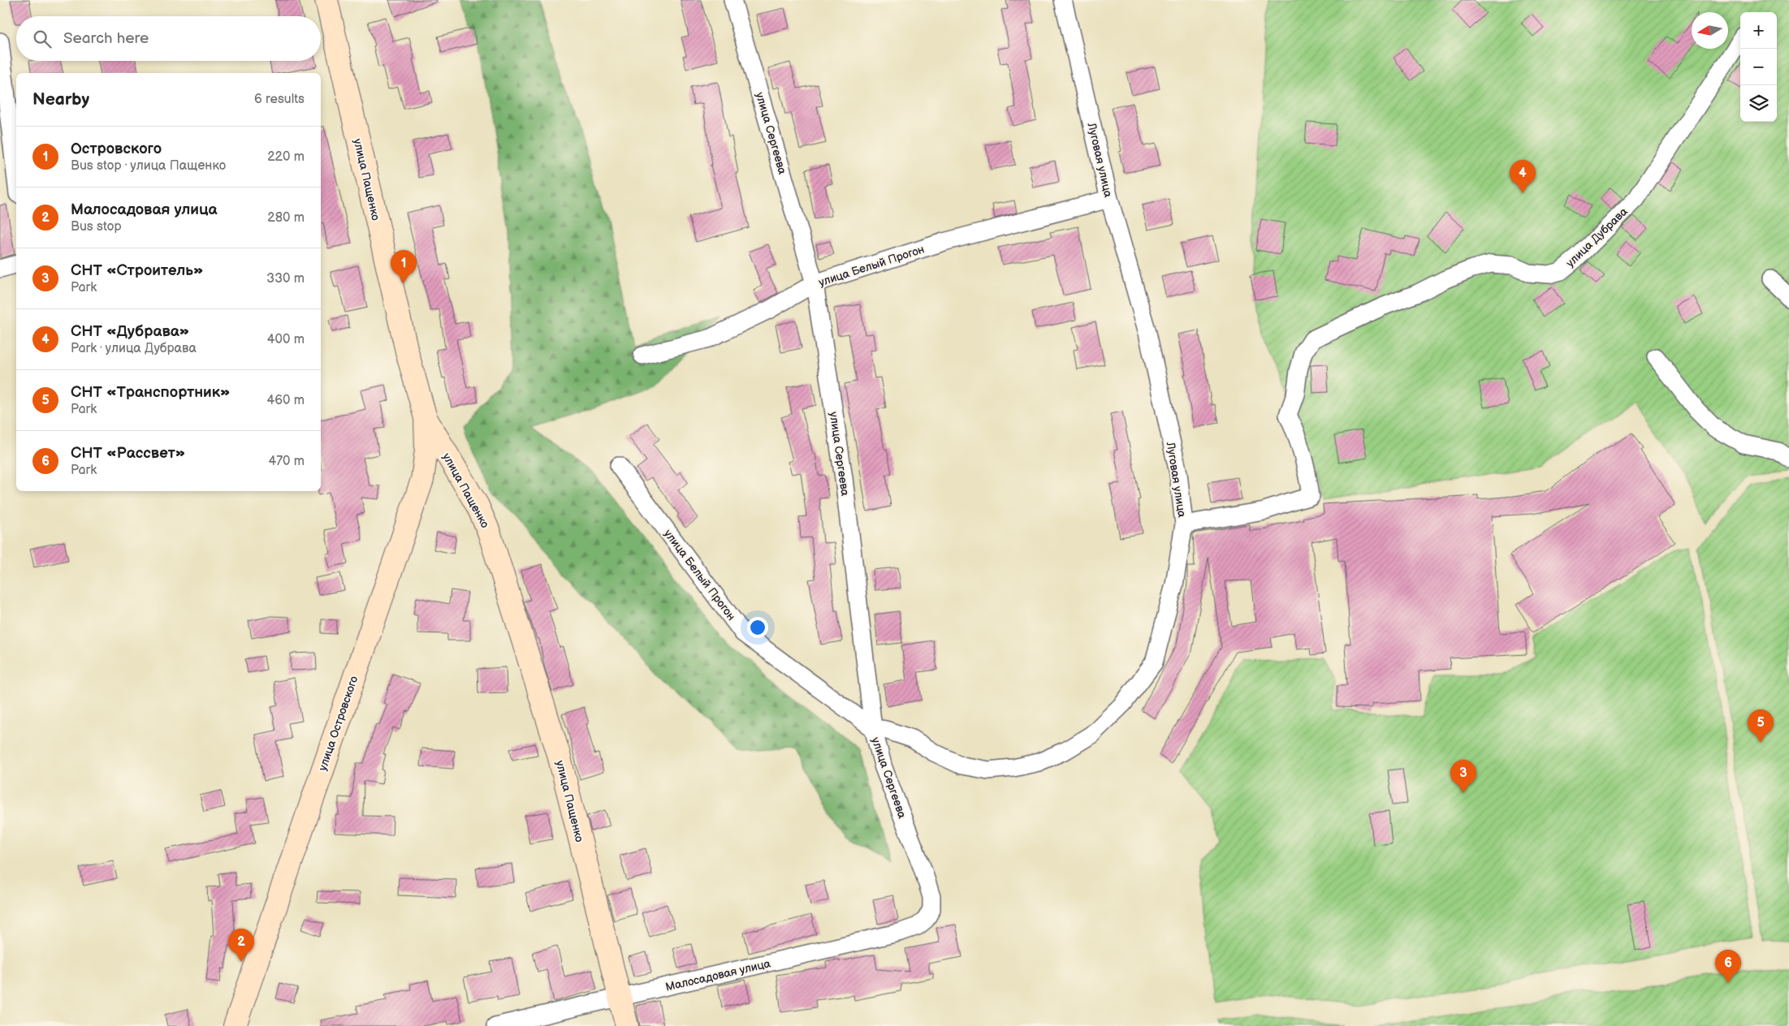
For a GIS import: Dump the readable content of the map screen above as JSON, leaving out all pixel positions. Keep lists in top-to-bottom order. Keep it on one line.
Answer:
{"streets":{"street":["улица Сергеева","Луговая улица","улица Пащенко","улица Дубрава","улица Белый Прогон","улица Островского","Малосадовая улица"]},"crossings":[["улица Сергеева","Луговая улица"],["улица Сергеева","улица Белый Прогон"],["улица Сергеева","Малосадовая улица"],["Луговая улица","улица Дубрава"],["Луговая улица","улица Белый Прогон"],["улица Пащенко","улица Островского"],["улица Пащенко","Малосадовая улица"]],"north":"left","page":{"map_buttons":["+","−"],"search":"Search here","heading":["Nearby","6 results"],"list":[{"mark":"1","name":"Островского","note":"Bus stop · улица Пащенко","value":"220 m"},{"mark":"2","name":"Малосадовая улица","note":"Bus stop","value":"280 m"},{"mark":"3","name":"СНТ «Строитель»","note":"Park","value":"330 m"},{"mark":"4","name":"СНТ «Дубрава»","note":"Park · улица Дубрава","value":"400 m"},{"mark":"5","name":"СНТ «Транспортник»","note":"Park","value":"460 m"},{"mark":"6","name":"СНТ «Рассвет»","note":"Park","value":"470 m"}],"pins":["4","1","5","3","2","6"]}}
